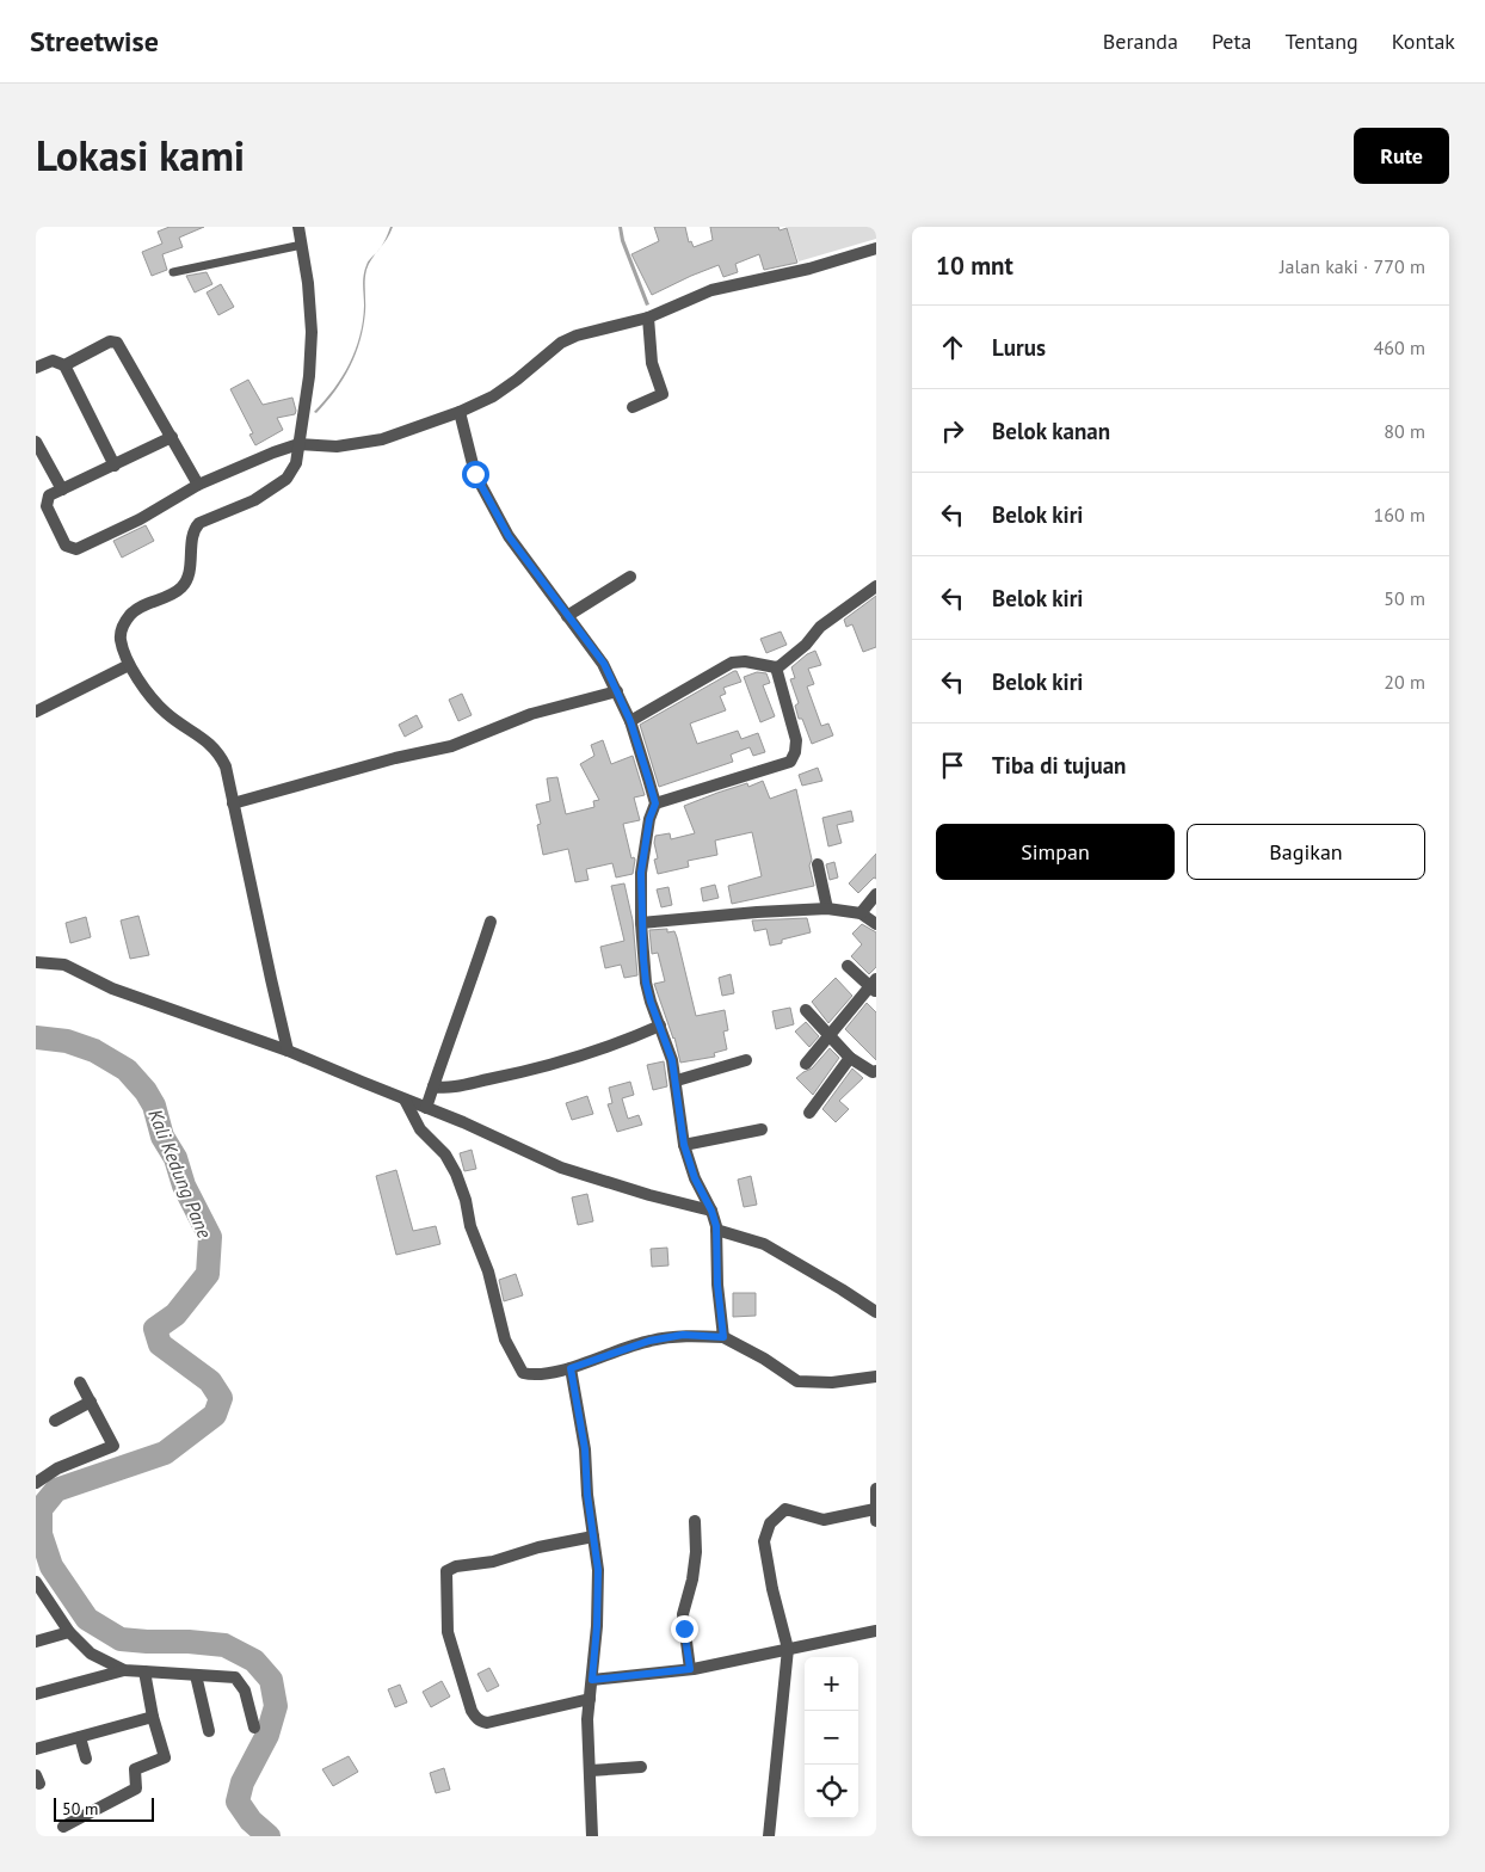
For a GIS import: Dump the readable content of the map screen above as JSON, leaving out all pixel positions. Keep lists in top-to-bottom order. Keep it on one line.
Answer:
{"water":["Kali Kedung Pane"],"scale_bar":"50 m","page":{"header":"Streetwise","nav":["Beranda","Peta","Tentang","Kontak"],"title":"Lokasi kami","buttons":["Rute",["Simpan","Bagikan"]],"heading":["10 mnt","Jalan kaki · 770 m"],"list":[["Lurus","460 m"],["Belok kanan","80 m"],["Belok kiri","160 m"],["Belok kiri","50 m"],["Belok kiri","20 m"],"Tiba di tujuan"],"map_buttons":["+","−"],"scale":"50 m"}}
